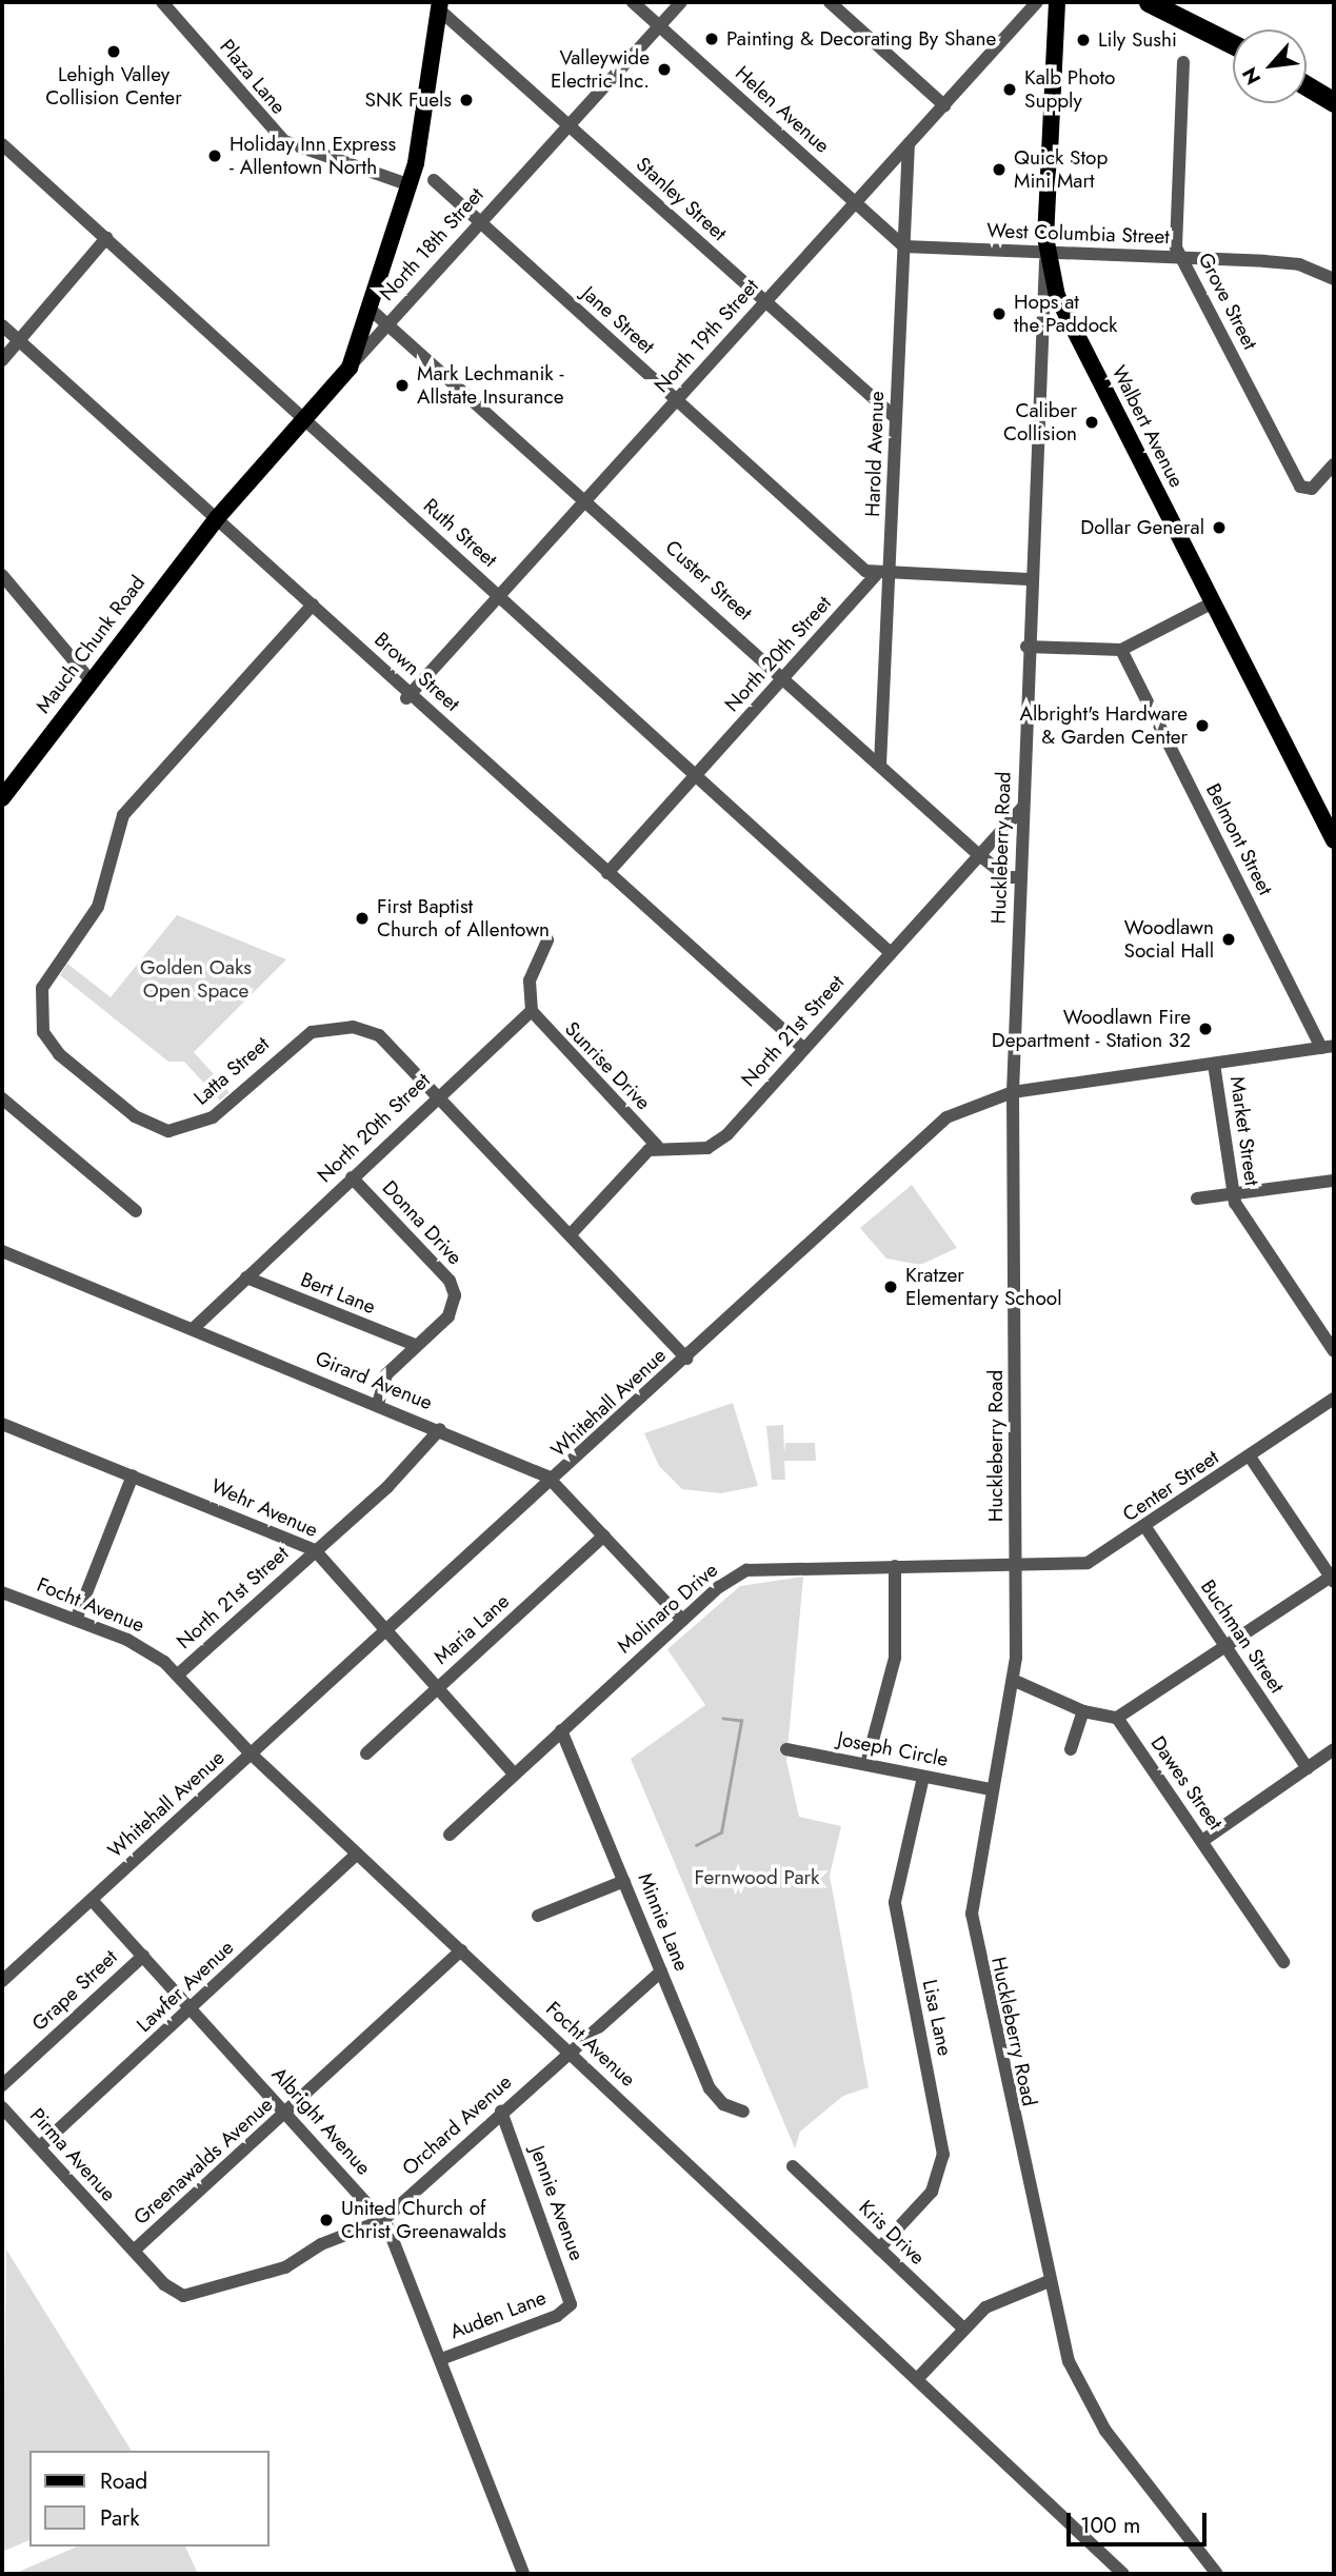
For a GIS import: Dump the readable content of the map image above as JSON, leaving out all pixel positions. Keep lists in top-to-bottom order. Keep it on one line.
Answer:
{"streets":{"main road":["North 18th Street","Walbert Avenue","Mauch Chunk Road"],"street":["Plaza Lane","Helen Avenue","Stanley Street","West Columbia Street","Grove Street","Jane Street","North 19th Street","Harold Avenue","Ruth Street","Custer Street","North 20th Street","Brown Street","Belmont Street","Huckleberry Road","North 21st Street","Sunrise Drive","Latta Street","Market Street","Donna Drive","Bert Lane","Girard Avenue","Whitehall Avenue","Center Street","Wehr Avenue","Focht Avenue","Molinaro Drive","Maria Lane","Buchman Street","Joseph Circle","Dawes Street","Minnie Lane","Lawfer Avenue","Grape Street","Lisa Lane","Albright Avenue","Orchard Avenue","Pirma Avenue","Greenawalds Avenue","Jennie Avenue","Kris Drive","Auden Lane"]},"crossings":[["Helen Avenue","West Columbia Street"],["Helen Avenue","North 18th Street"],["Helen Avenue","North 19th Street"],["Helen Avenue","Harold Avenue"],["Stanley Street","North 18th Street"],["Stanley Street","North 19th Street"],["Stanley Street","Harold Avenue"],["West Columbia Street","Grove Street"],["West Columbia Street","Walbert Avenue"],["West Columbia Street","Harold Avenue"],["West Columbia Street","Huckleberry Road"],["North 18th Street","Jane Street"],["North 18th Street","Ruth Street"],["North 18th Street","Custer Street"],["North 18th Street","Mauch Chunk Road"],["North 18th Street","Brown Street"],["Jane Street","North 19th Street"],["Jane Street","Harold Avenue"],["Jane Street","North 20th Street"],["North 19th Street","Harold Avenue"],["North 19th Street","Ruth Street"],["North 19th Street","Custer Street"],["North 19th Street","Brown Street"],["Walbert Avenue","Huckleberry Road"],["Harold Avenue","Custer Street"],["Harold Avenue","North 20th Street"],["Ruth Street","North 20th Street"],["Ruth Street","North 21st Street"],["Custer Street","North 20th Street"],["Custer Street","Huckleberry Road"],["Custer Street","North 21st Street"],["Mauch Chunk Road","Brown Street"],["North 20th Street","Brown Street"],["North 20th Street","Sunrise Drive"],["North 20th Street","Latta Street"],["North 20th Street","Donna Drive"],["North 20th Street","Bert Lane"],["North 20th Street","Girard Avenue"],["Brown Street","North 21st Street"],["Brown Street","Latta Street"],["Belmont Street","Whitehall Avenue"],["Huckleberry Road","North 21st Street"],["Huckleberry Road","Whitehall Avenue"],["Huckleberry Road","Center Street"],["Huckleberry Road","Molinaro Drive"],["Huckleberry Road","Joseph Circle"],["North 21st Street","Sunrise Drive"],["North 21st Street","Girard Avenue"],["North 21st Street","Wehr Avenue"],["North 21st Street","Focht Avenue"],["Latta Street","Whitehall Avenue"],["Market Street","Whitehall Avenue"],["Donna Drive","Bert Lane"],["Donna Drive","Girard Avenue"],["Girard Avenue","Whitehall Avenue"],["Girard Avenue","Molinaro Drive"],["Girard Avenue","Maria Lane"],["Whitehall Avenue","Wehr Avenue"],["Whitehall Avenue","Focht Avenue"],["Whitehall Avenue","Albright Avenue"],["Center Street","Molinaro Drive"],["Center Street","Buchman Street"],["Wehr Avenue","Molinaro Drive"],["Wehr Avenue","Maria Lane"],["Focht Avenue","Lawfer Avenue"],["Focht Avenue","Orchard Avenue"],["Focht Avenue","Greenawalds Avenue"],["Molinaro Drive","Minnie Lane"],["Joseph Circle","Lisa Lane"],["Minnie Lane","Orchard Avenue"],["Lawfer Avenue","Albright Avenue"],["Lawfer Avenue","Pirma Avenue"],["Grape Street","Albright Avenue"],["Lisa Lane","Kris Drive"],["Albright Avenue","Orchard Avenue"],["Albright Avenue","Greenawalds Avenue"],["Albright Avenue","Auden Lane"],["Orchard Avenue","Pirma Avenue"],["Orchard Avenue","Jennie Avenue"],["Pirma Avenue","Greenawalds Avenue"],["Jennie Avenue","Auden Lane"]],"parks":["Golden Oaks Open Space","Fernwood Park"],"places":["Painting & Decorating By Shane","Lily Sushi","Lehigh Valley Collision Center","Valleywide Electric Inc.","Kalb Photo Supply","SNK Fuels","Holiday Inn Express - Allentown North","Quick Stop Mini Mart","Hops at the Paddock","Mark Lechmanik - Allstate Insurance","Caliber Collision","Dollar General","Albright's Hardware & Garden Center","First Baptist Church of Allentown","Woodlawn Social Hall","Woodlawn Fire Department - Station 32","Kratzer Elementary School","United Church of Christ Greenawalds"],"legend":["Road","Park"],"scale_bar":"100 m","north":"bottom left"}
